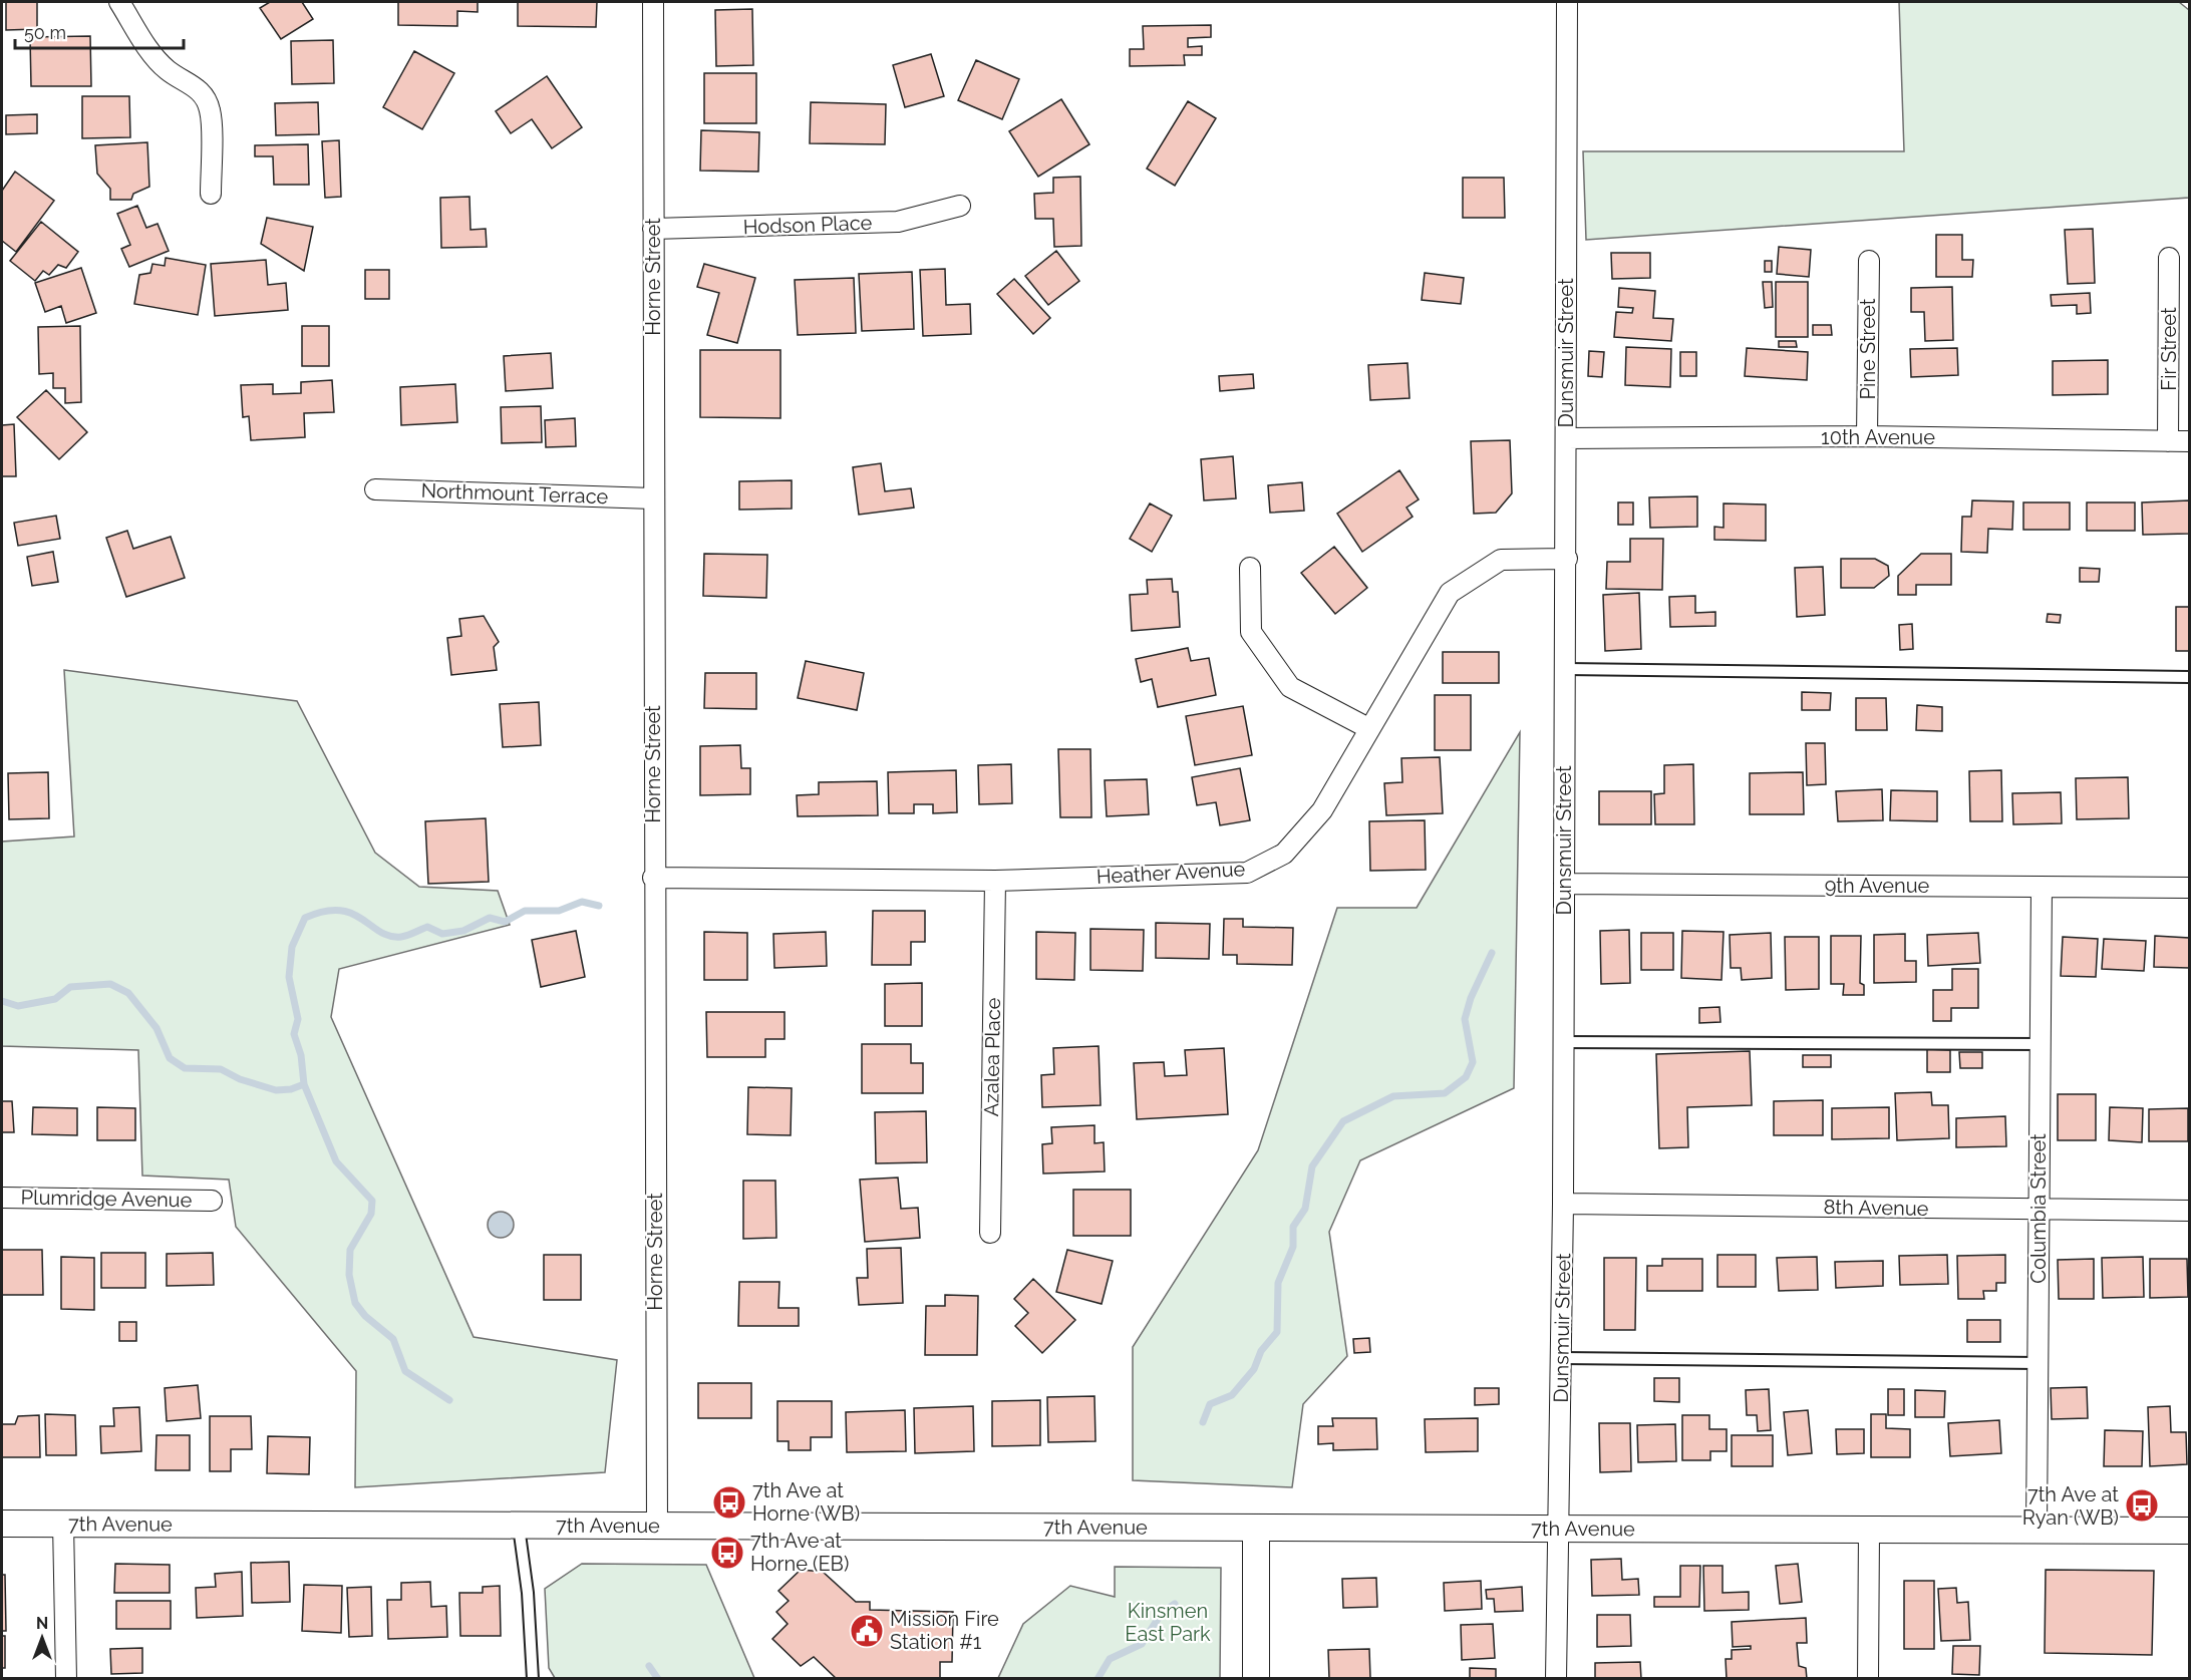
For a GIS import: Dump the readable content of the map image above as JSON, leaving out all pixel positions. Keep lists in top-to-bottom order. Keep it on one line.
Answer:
{"streets":{"street":["Hodson Place","Horne Street","Pine Street","Fir Street","Dunsmuir Street","10th Avenue","Northmount Terrace","Heather Avenue","9th Avenue","Azalea Place","Plumridge Avenue","8th Avenue","Columbia Street","7th Avenue"]},"crossings":[["Hodson Place","Horne Street"],["Horne Street","Northmount Terrace"],["Horne Street","Heather Avenue"],["Horne Street","7th Avenue"],["Pine Street","10th Avenue"],["Fir Street","10th Avenue"],["Dunsmuir Street","10th Avenue"],["Dunsmuir Street","Heather Avenue"],["Dunsmuir Street","9th Avenue"],["Dunsmuir Street","8th Avenue"],["Dunsmuir Street","7th Avenue"],["Heather Avenue","Azalea Place"],["9th Avenue","Columbia Street"],["8th Avenue","Columbia Street"],["Columbia Street","7th Avenue"]],"parks":["Kinsmen East Park"],"places":{"bus stop":["7th Ave at Horne (WB)","7th Ave at Ryan (WB)","7th Ave at Horne (EB)"],"public building":["Mission Fire Station #1"]},"scale_bar":"50 m","north":"top"}
